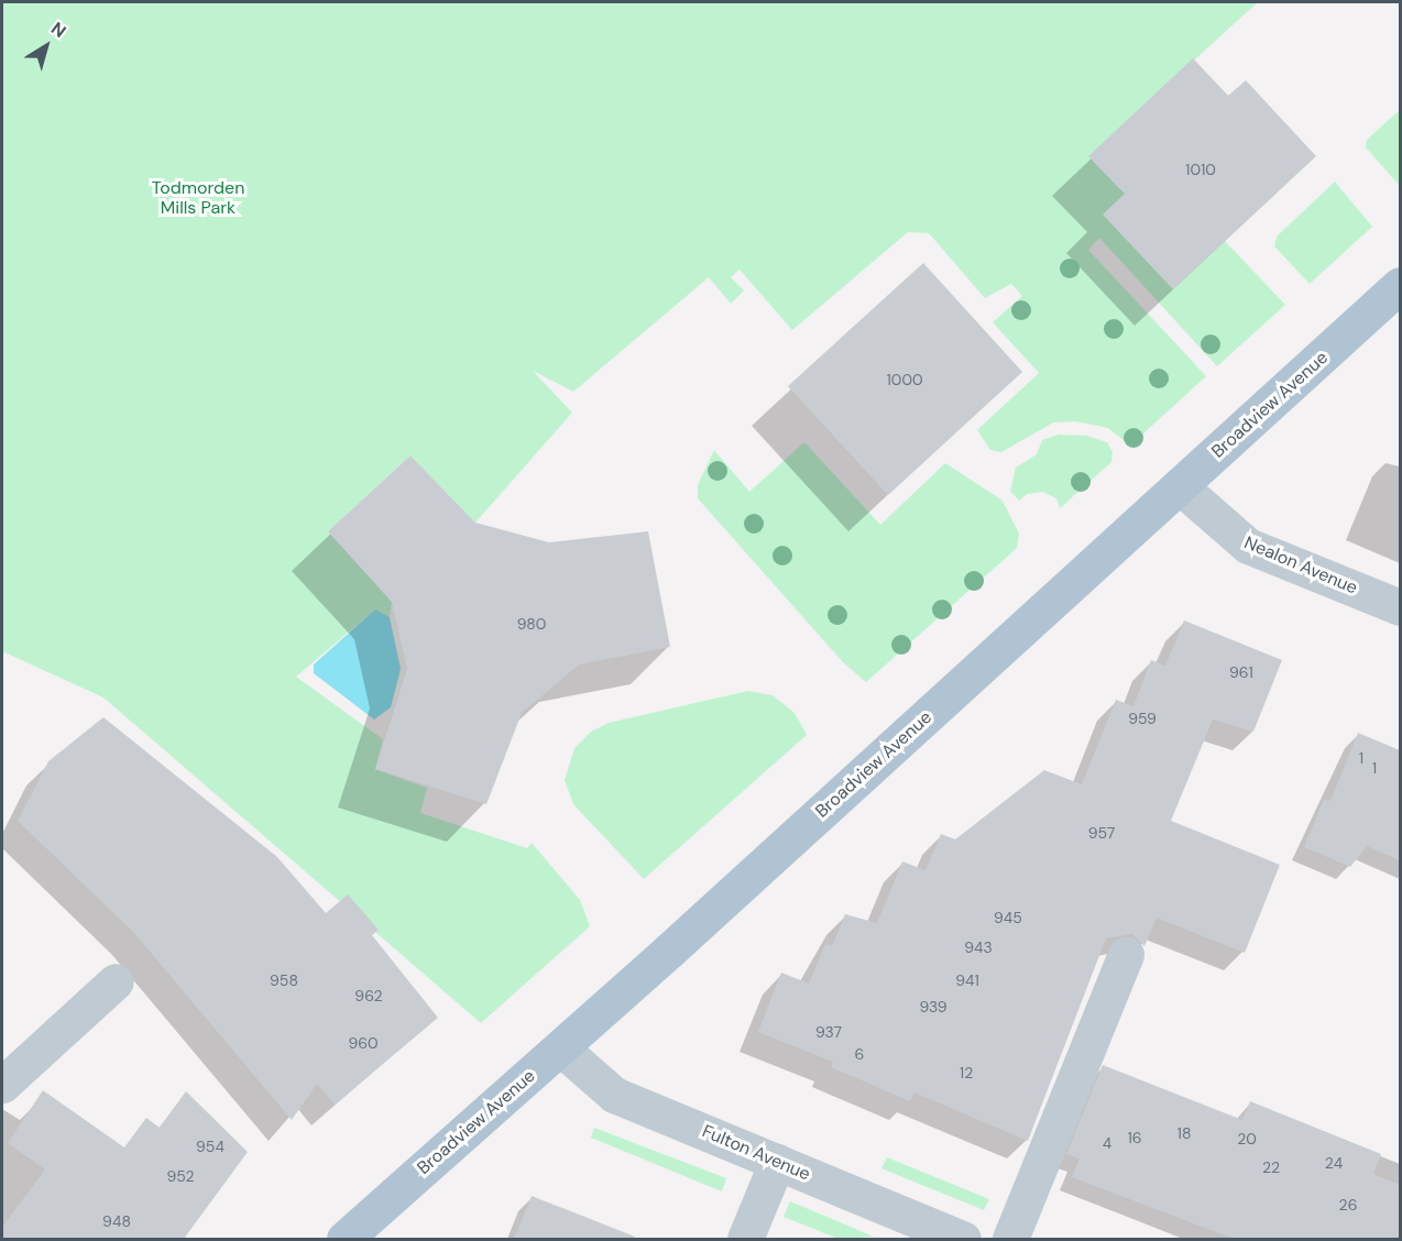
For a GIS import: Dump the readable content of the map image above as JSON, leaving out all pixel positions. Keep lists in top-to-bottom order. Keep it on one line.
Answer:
{"streets":{"main road":["Broadview Avenue"],"street":["Nealon Avenue","Fulton Avenue"]},"crossings":[["Broadview Avenue","Nealon Avenue"],["Broadview Avenue","Fulton Avenue"]],"parks":["Todmorden Mills Park"],"house_numbers":["1010","1000","980","961","959","1","1","957","945","943","958","941","962","939","937","960","6","12","18","16","20","4","954","24","22","952","26","948"],"north":"top right"}
